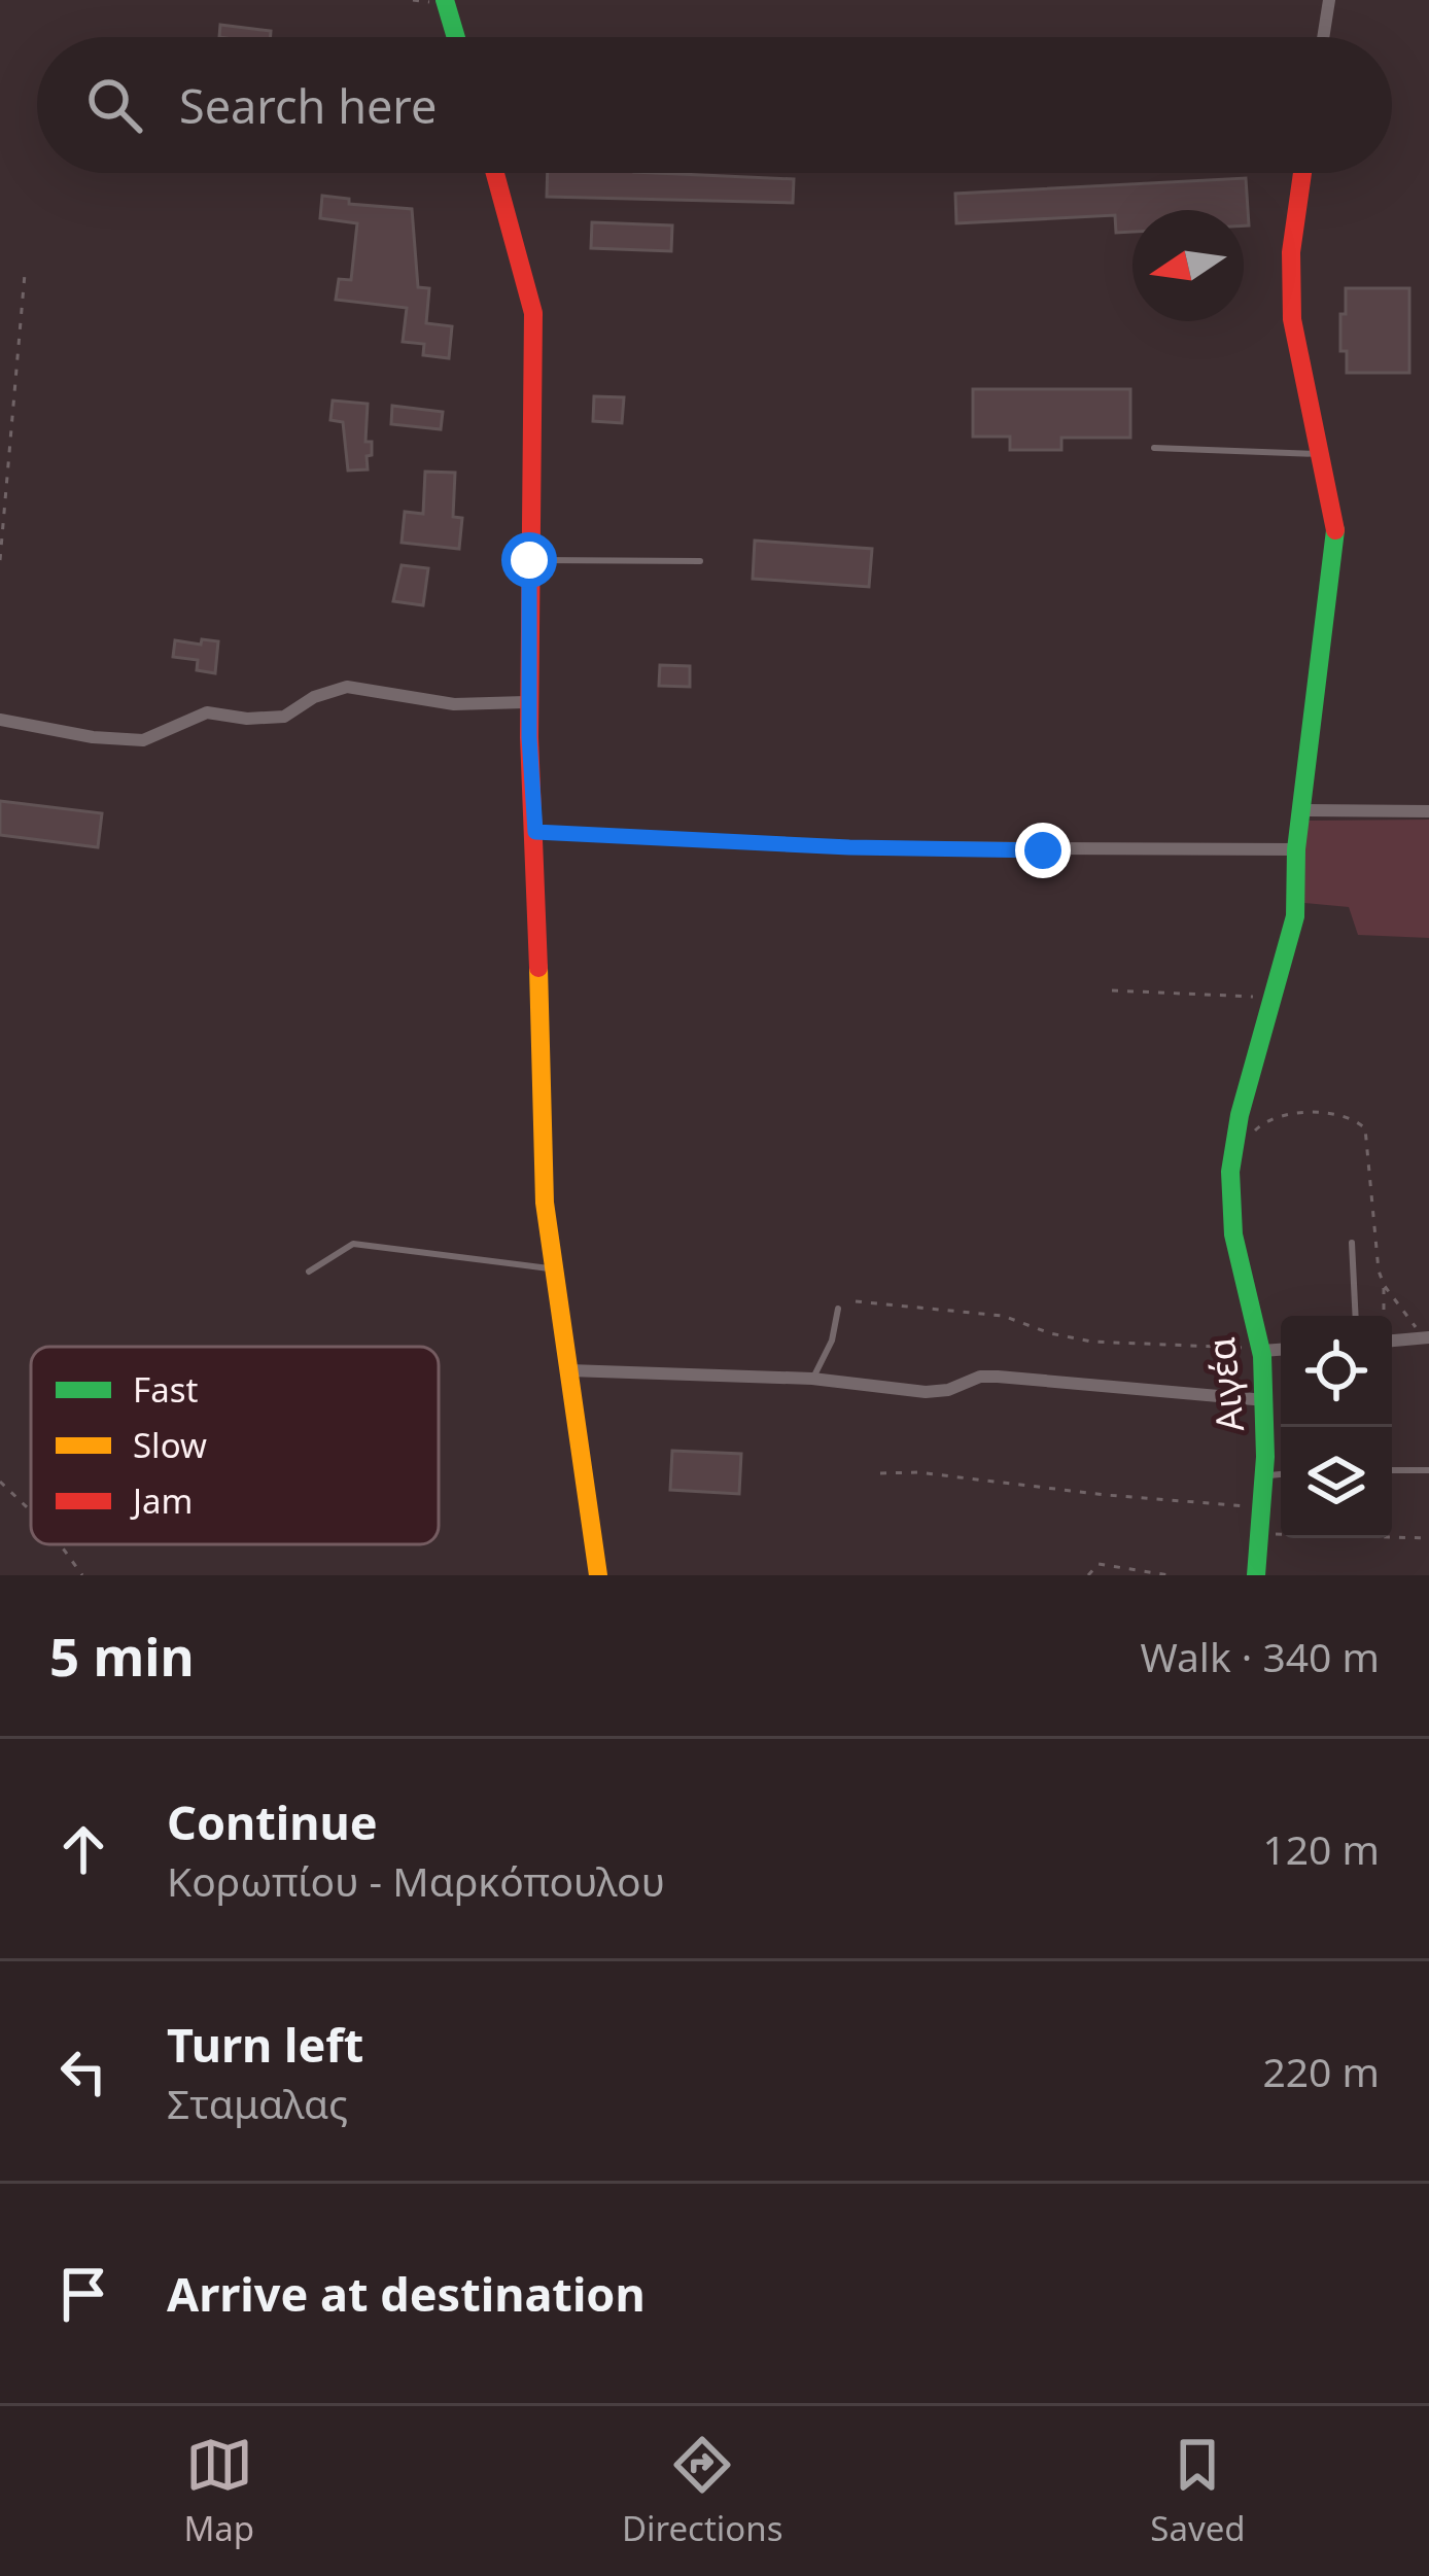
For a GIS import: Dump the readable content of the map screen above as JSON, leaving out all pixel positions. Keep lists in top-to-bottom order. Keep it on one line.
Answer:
{"streets":{"main road":["Αιγέα"]},"legend":["Fast","Slow","Jam"],"north":"left","page":{"search":"Search here","heading":["5 min","Walk · 340 m"],"list":[["Continue","Κορωπίου - Μαρκόπουλου","120 m"],["Turn left","Σταμαλας","220 m"],"Arrive at destination"],"nav":["Map","Directions","Saved"]}}
